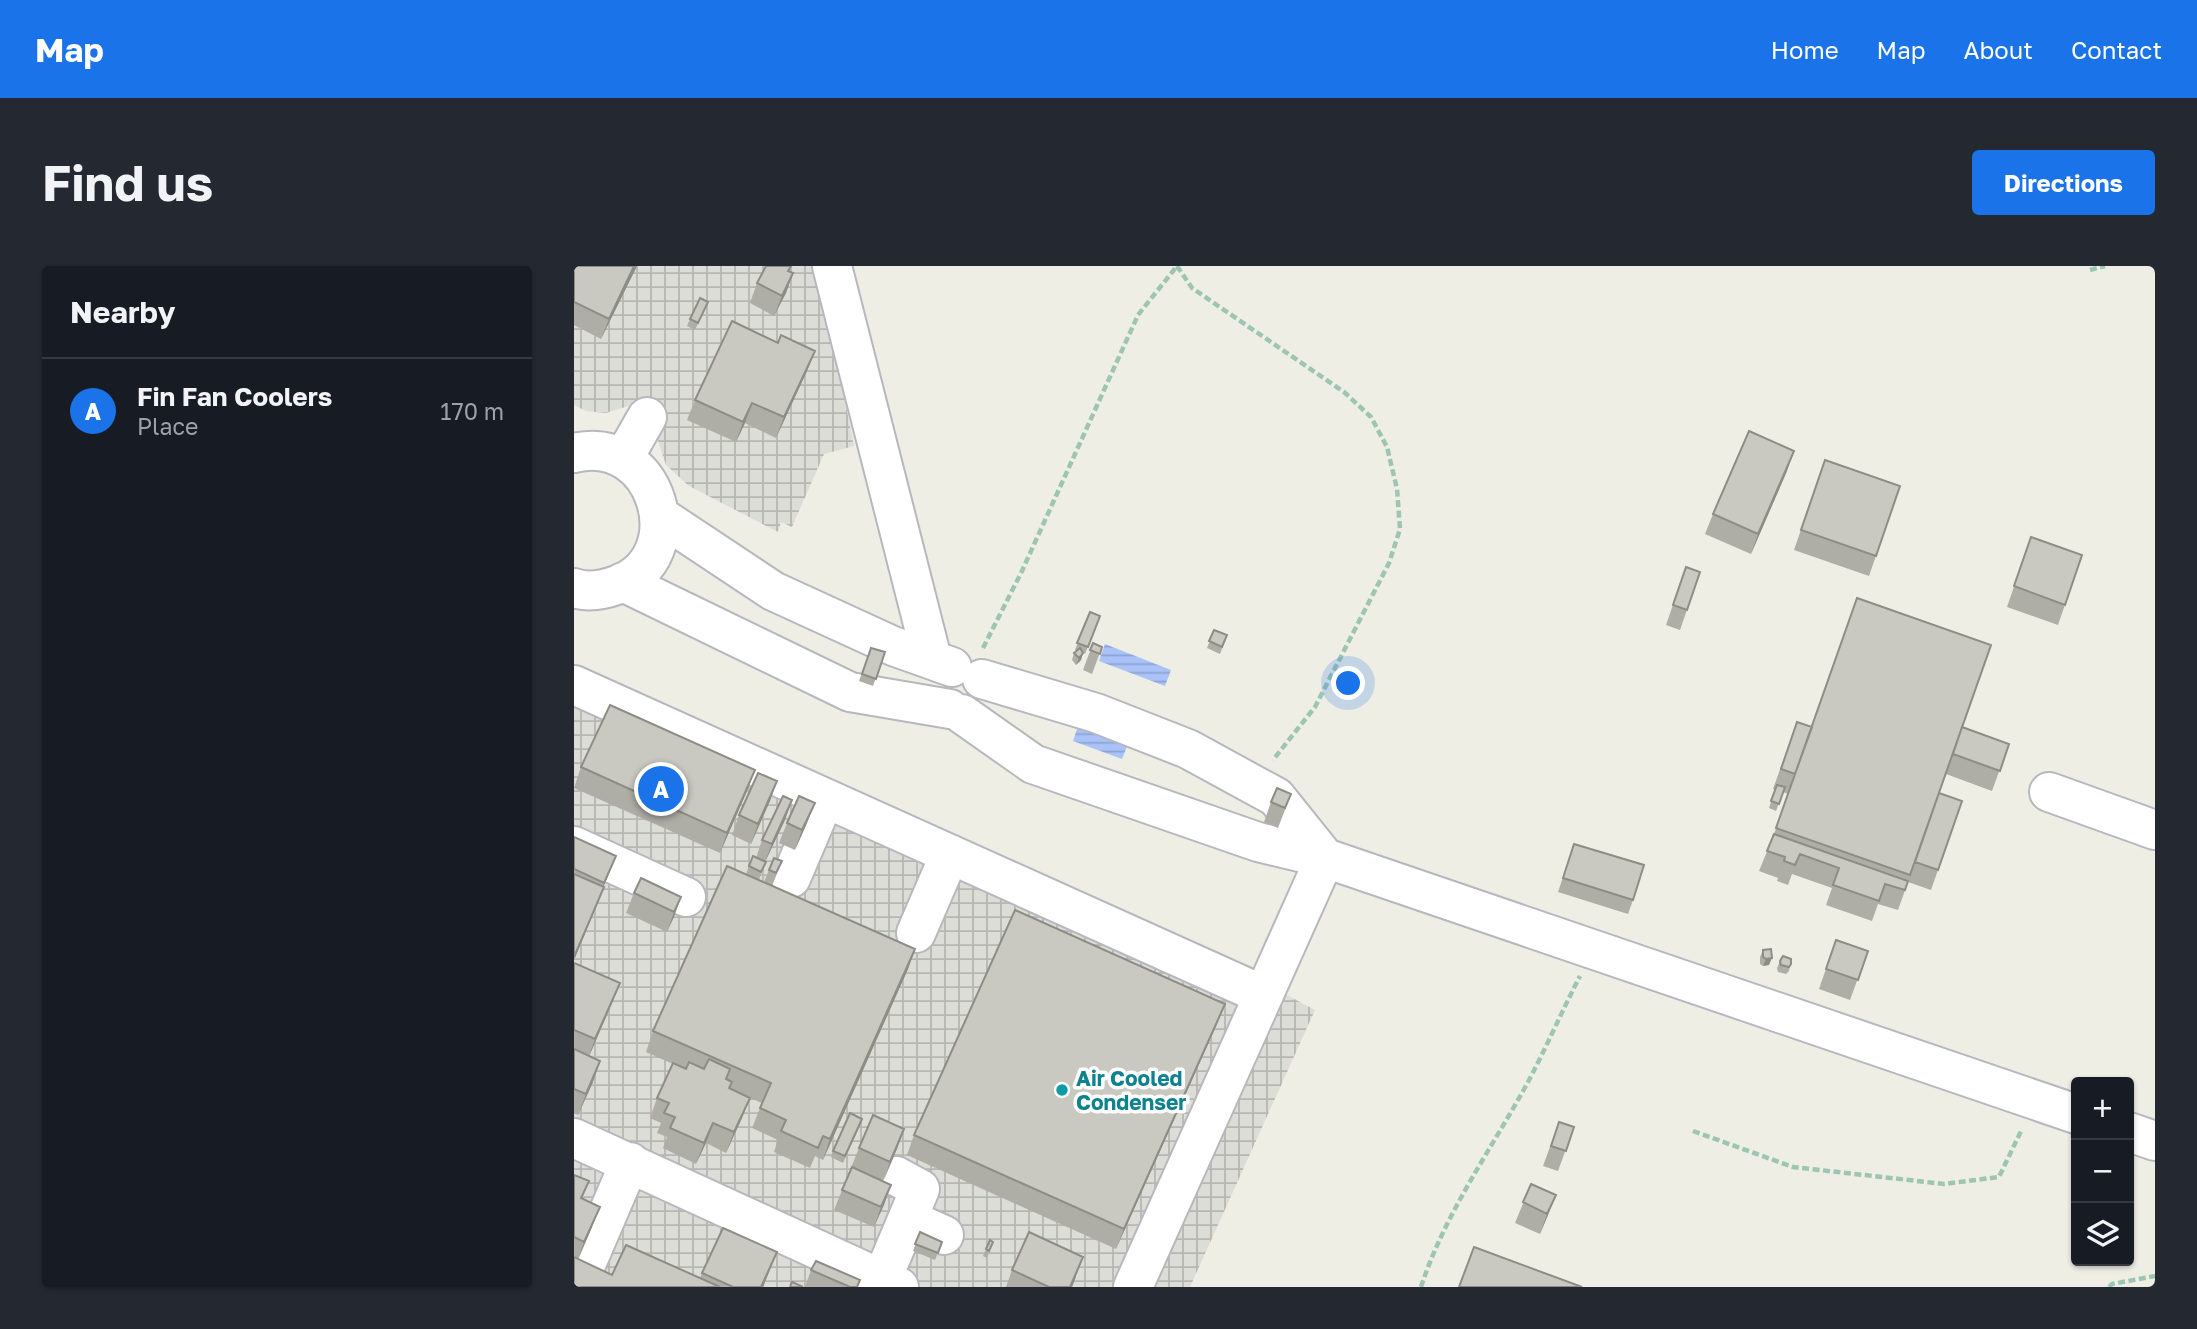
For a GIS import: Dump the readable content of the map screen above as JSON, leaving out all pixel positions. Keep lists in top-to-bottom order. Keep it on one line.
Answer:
{"places":["Air Cooled Condenser"],"page":{"header":"Map","nav":["Home","Map","About","Contact"],"buttons":"Directions","title":"Find us","heading":"Nearby","list":[{"mark":"A","name":"Fin Fan Coolers","note":"Place","value":"170 m"}],"pins":"A","map_buttons":["+","−"]}}
